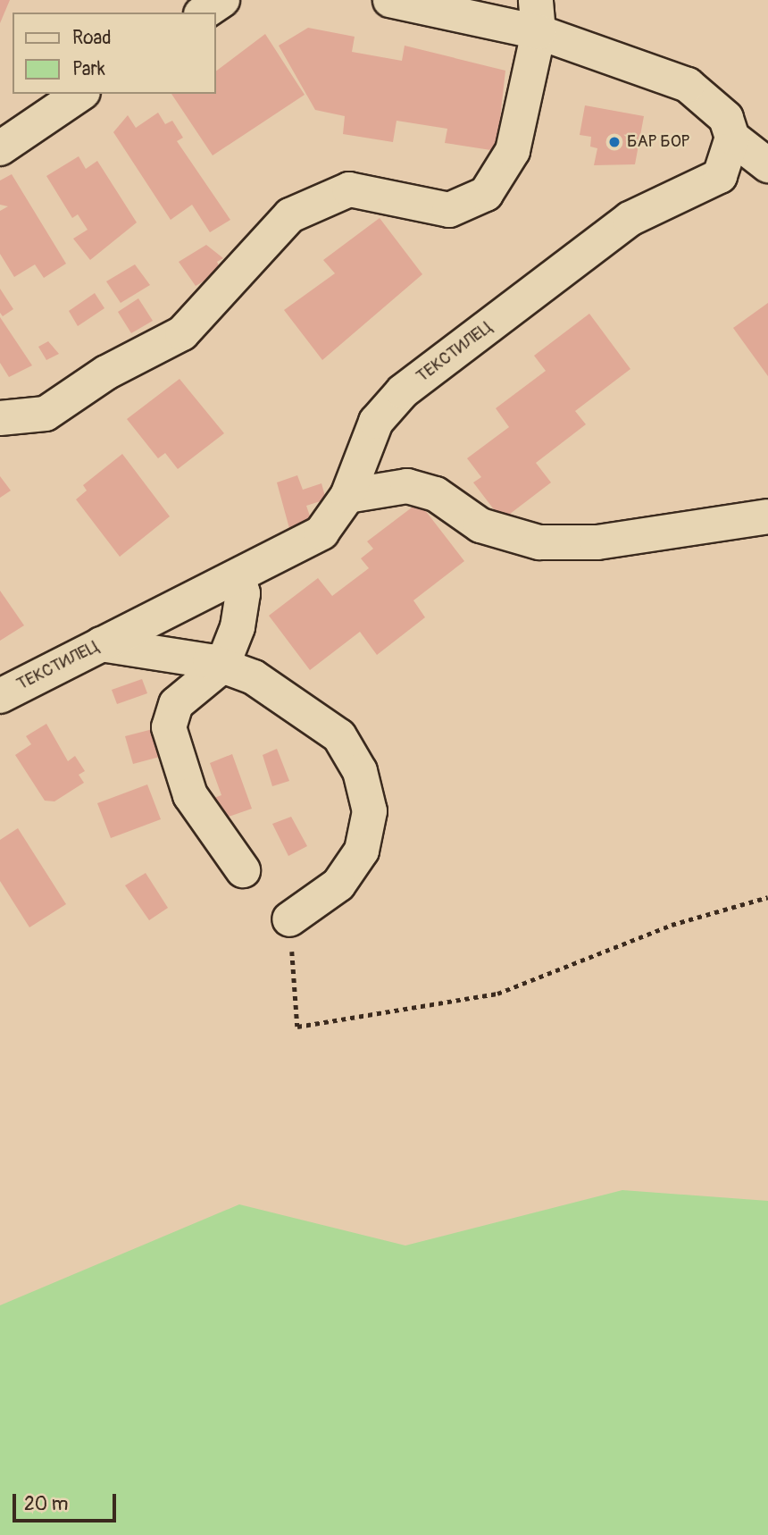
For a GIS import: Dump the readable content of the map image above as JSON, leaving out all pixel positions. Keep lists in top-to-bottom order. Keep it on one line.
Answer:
{"streets":{"street":["ТЕКСТИЛЕЦ"]},"places":["БАР БОР"],"legend":["Road","Park"],"scale_bar":"20 m"}
